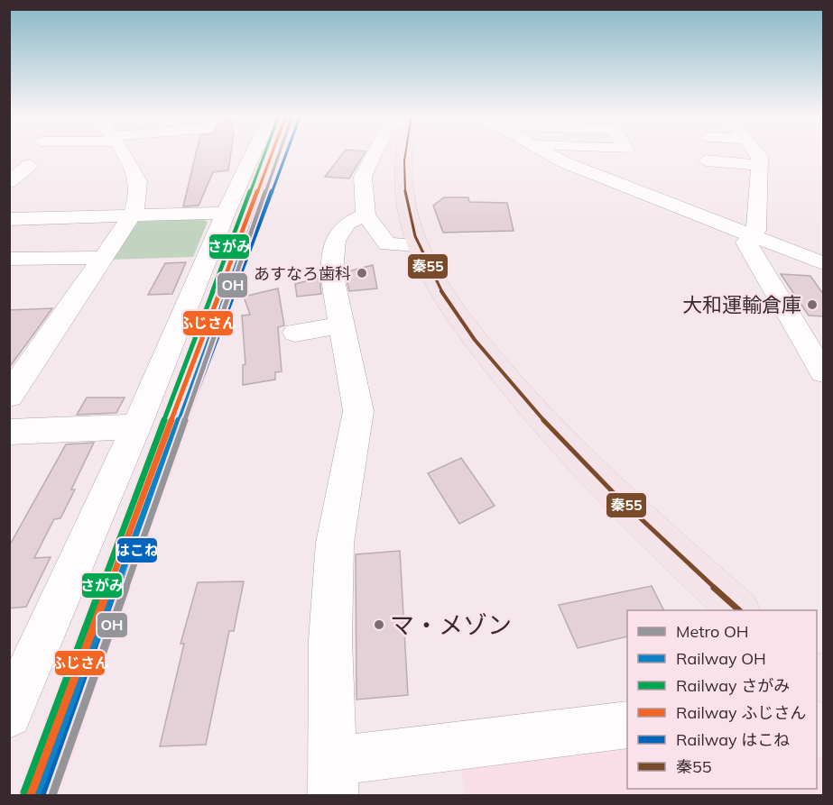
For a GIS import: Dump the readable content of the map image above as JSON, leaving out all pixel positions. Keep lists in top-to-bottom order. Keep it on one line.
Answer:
{"places":["あすなろ歯科","大和運輸倉庫","マ・メゾン"],"lines":["metro line OH","rail line OH","rail line さがみ","rail line ふじさん","rail line はこね","transit line 秦55"],"legend":["Metro OH","Railway OH","Railway さがみ","Railway ふじさん","Railway はこね","秦55"]}
